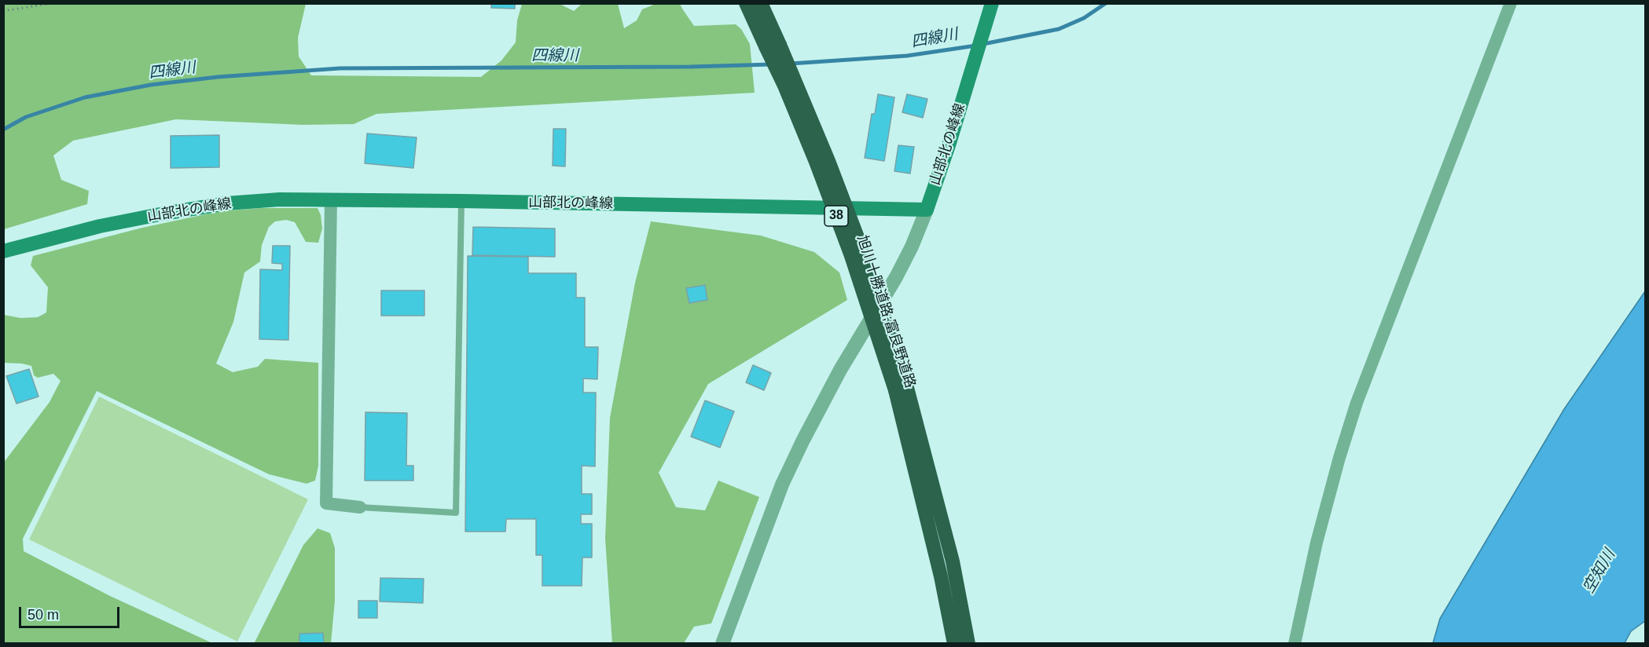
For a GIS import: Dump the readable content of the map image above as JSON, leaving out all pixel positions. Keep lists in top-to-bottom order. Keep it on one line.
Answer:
{"streets":{"highway":["38","旭川十勝道路;富良野道路"],"main road":["山部北の峰線"]},"water":["四線川","空知川"],"scale_bar":"50 m"}
